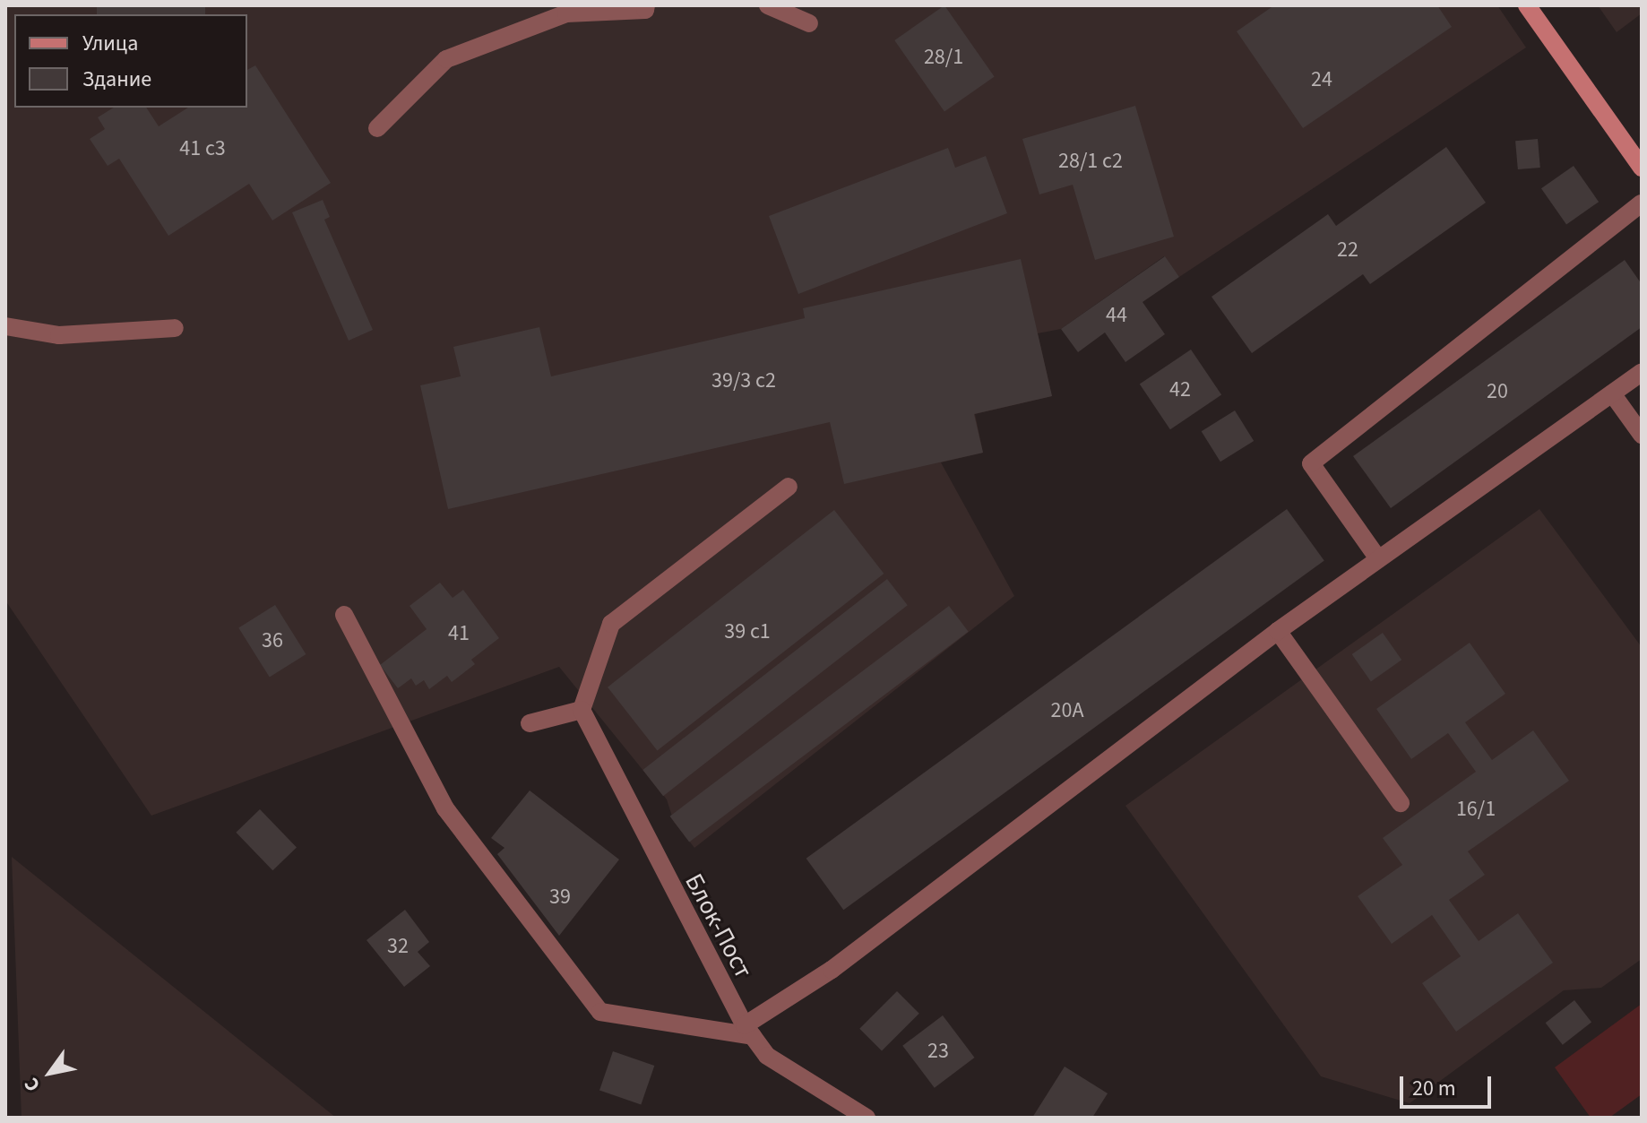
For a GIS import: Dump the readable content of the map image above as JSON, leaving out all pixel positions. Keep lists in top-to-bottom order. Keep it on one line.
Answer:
{"streets":{"street":["Блок-Пост"]},"house_numbers":["28/1","24","41 с3","28/1 с2","22","44","39/3 с2","42","20","39 с1","41","36","20А","16/1","39","32","23"],"legend":["Улица","Здание"],"scale_bar":"20 m","north":"bottom left"}
